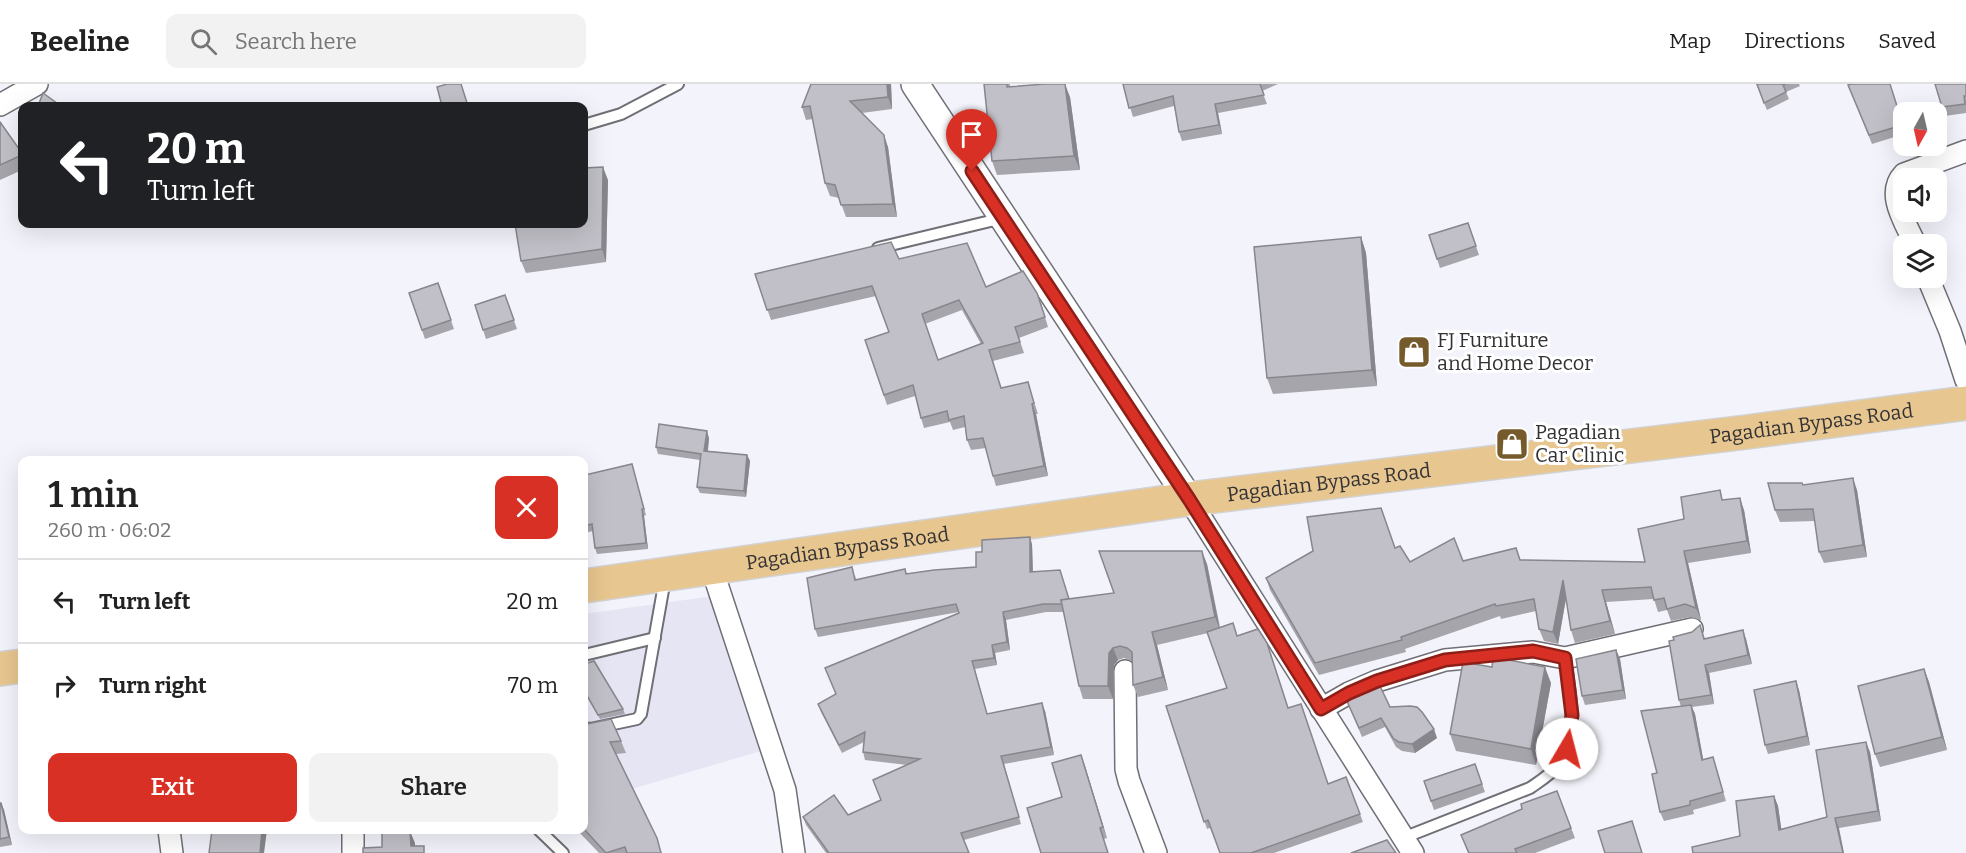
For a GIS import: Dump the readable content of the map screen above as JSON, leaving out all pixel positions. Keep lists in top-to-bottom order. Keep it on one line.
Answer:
{"streets":{"highway":["Pagadian Bypass Road"]},"places":{"shop":["FJ Furniture and Home Decor","Pagadian Car Clinic"]},"north":"bottom","page":{"header":"Beeline","search":"Search here","nav":["Map","Directions","Saved"],"turn":["20 m","Turn left"],"heading":["1 min","260 m · 06:02"],"list":[{"name":"Turn left","value":"20 m"},{"name":"Turn right","value":"70 m"}],"buttons":["Exit","Share"]}}
